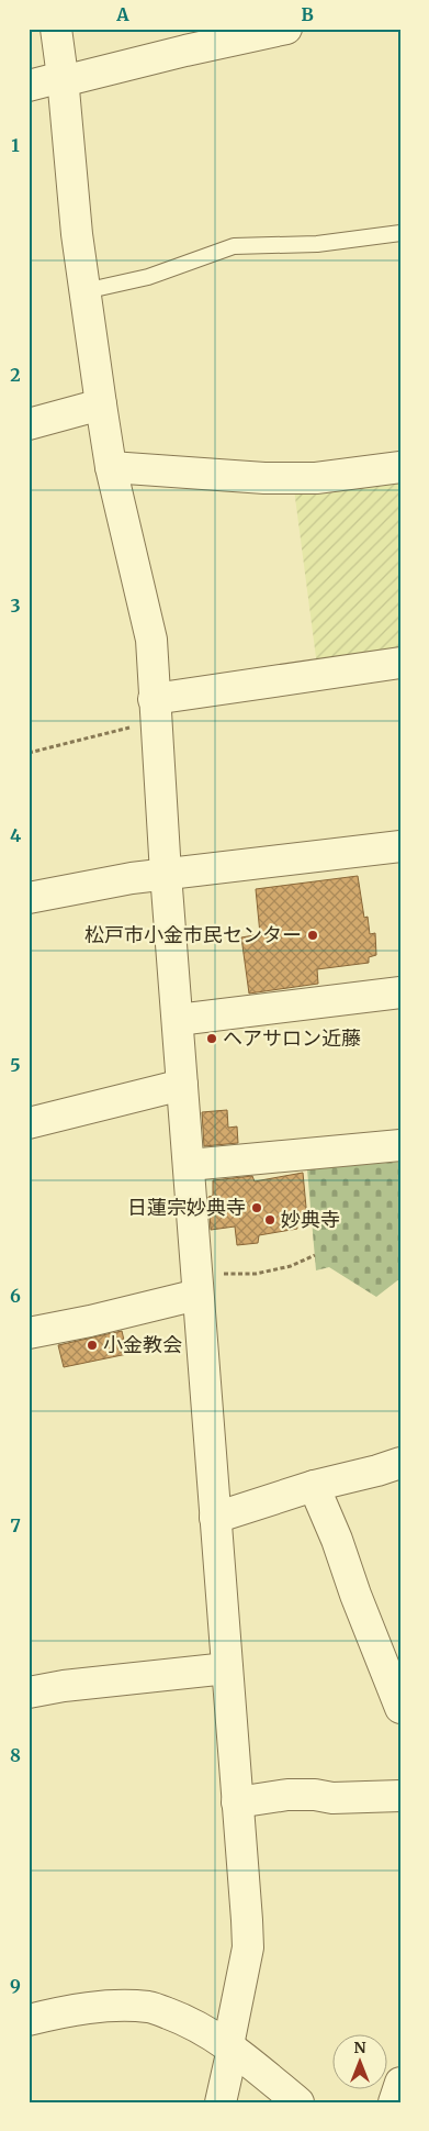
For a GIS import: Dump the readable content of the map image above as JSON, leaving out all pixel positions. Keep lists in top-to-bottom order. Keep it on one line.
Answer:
{"places":["松戸市小金市民センター","ヘアサロン近藤","日蓮宗妙典寺","妙典寺","小金教会"],"north":"top","grid":{"columns":["A","B"],"rows":["1","2","3","4","5","6","7","8","9"]}}
